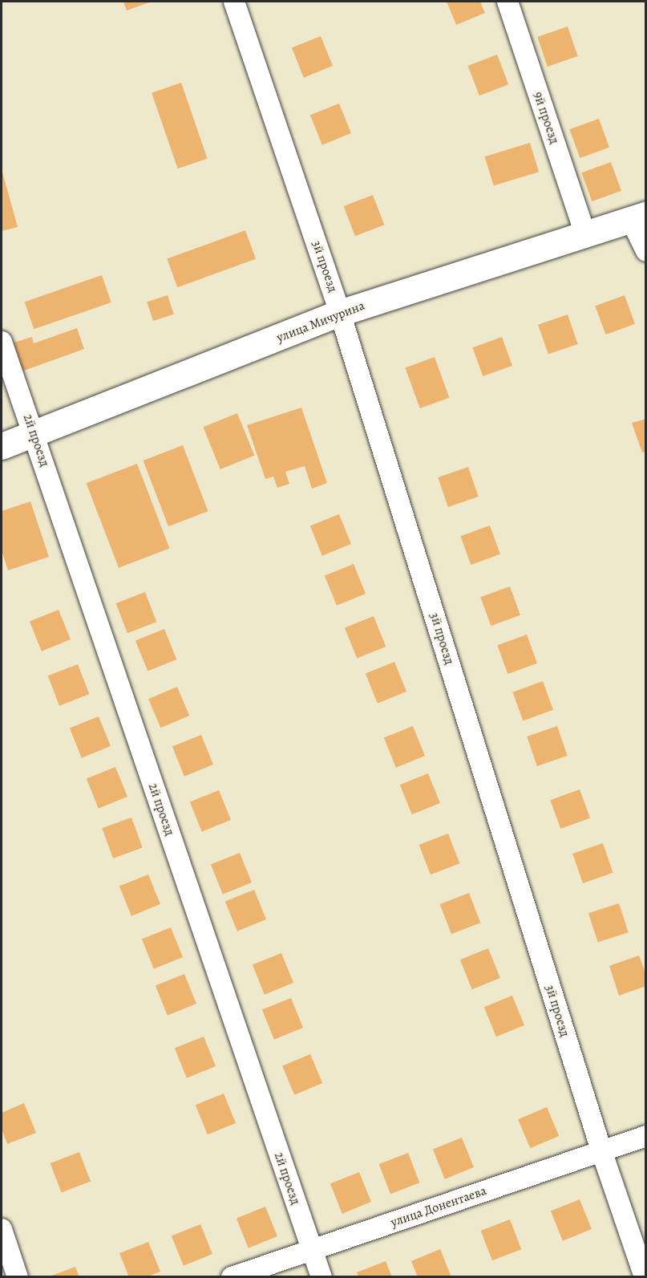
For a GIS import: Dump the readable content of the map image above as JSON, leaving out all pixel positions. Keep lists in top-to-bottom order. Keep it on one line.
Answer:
{"streets":{"main road":["улица Мичурина"],"street":["9й проезд","3й проезд","2й проезд","улица Донентаева"]},"crossings":[["9й проезд","улица Мичурина"],["3й проезд","улица Мичурина"],["3й проезд","улица Донентаева"],["улица Мичурина","2й проезд"],["2й проезд","улица Донентаева"]]}
